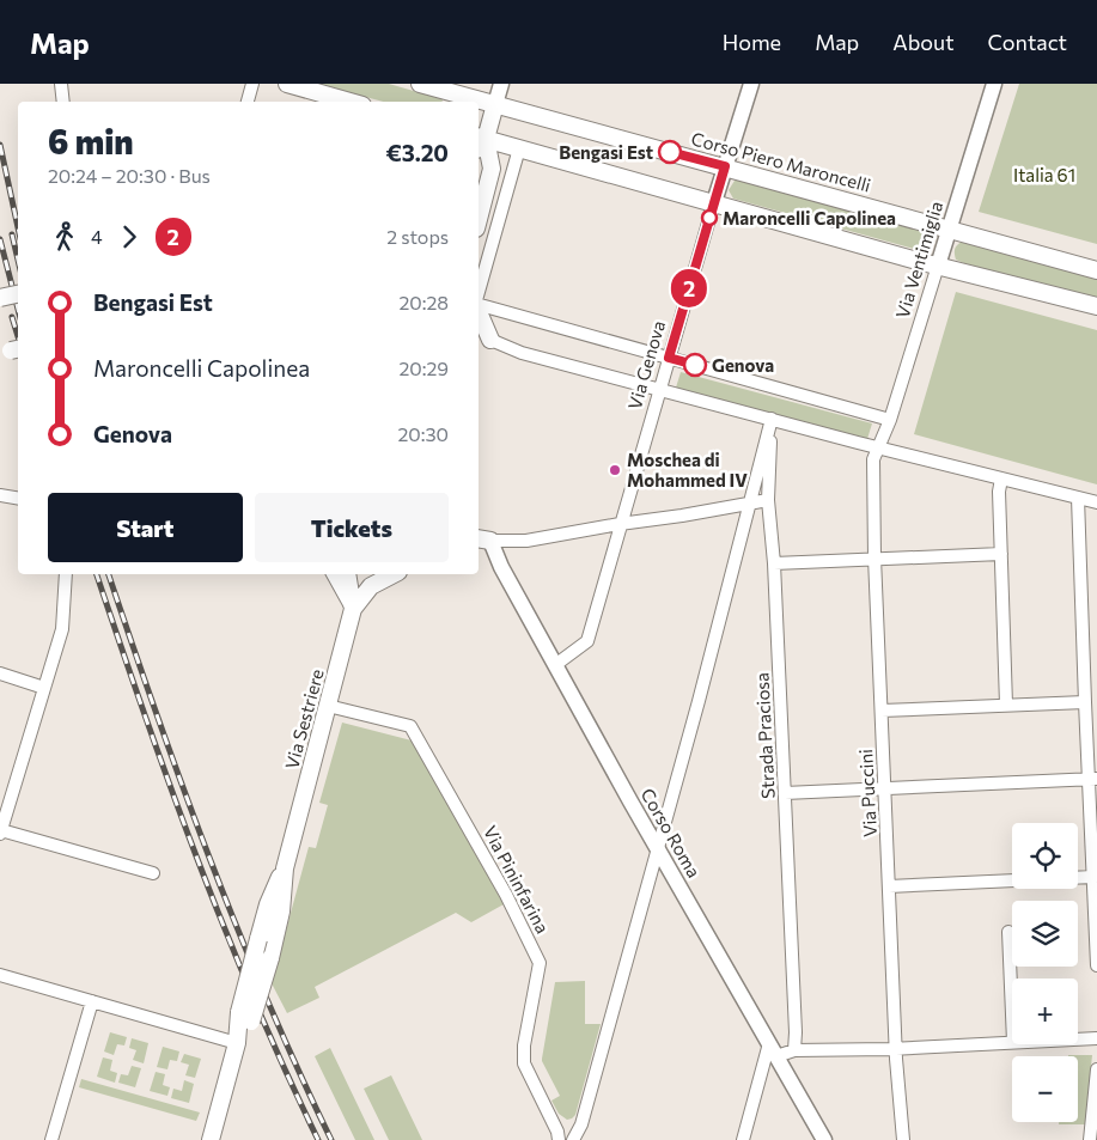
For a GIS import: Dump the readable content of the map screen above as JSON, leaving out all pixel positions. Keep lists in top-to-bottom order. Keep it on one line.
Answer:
{"streets":{"main road":["Corso Piero Maroncelli","Via Sestriere"],"street":["Via Ventimiglia","Via Genova","Strada Praciosa","Via Puccini","Corso Roma","Via Pininfarina"]},"crossings":[["Corso Piero Maroncelli","Via Ventimiglia"],["Corso Piero Maroncelli","Via Genova"],["Via Ventimiglia","Via Puccini"],["Via Genova","Corso Roma"],["Via Sestriere","Via Pininfarina"]],"parks":["Italia 61"],"places":["Bengasi Est","Maroncelli Capolinea","Genova","Moschea di Mohammed IV"],"lines":["bus line 2"],"page":{"header":"Map","nav":["Home","Map","About","Contact"],"on_map":"2","heading":["6 min","20:24 – 20:30 · Bus","€3.20"],"legs":["4","2","2 stops"],"list":[{"name":"Bengasi Est","value":"20:28"},{"name":"Maroncelli Capolinea","value":"20:29"},{"name":"Genova","value":"20:30"}],"buttons":["Start","Tickets"],"map_buttons":["+","−"]}}
